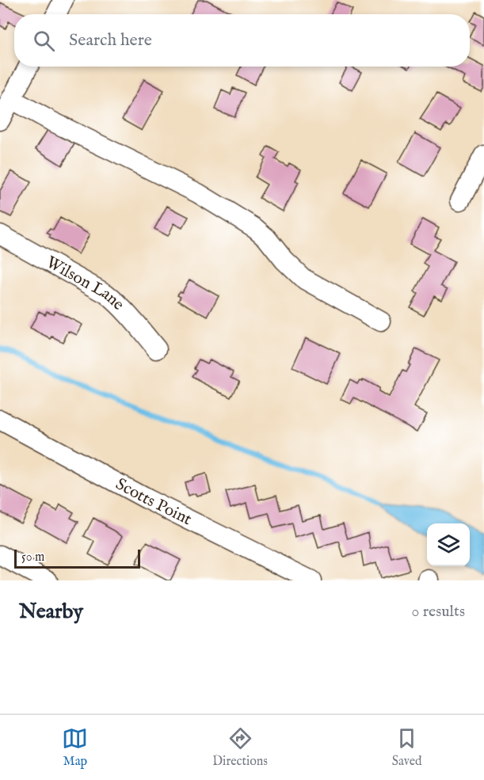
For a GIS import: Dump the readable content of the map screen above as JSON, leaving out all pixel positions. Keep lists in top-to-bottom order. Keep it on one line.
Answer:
{"streets":{"street":["Wilson Lane","Scotts Point"]},"scale_bar":"50 m","page":{"search":"Search here","scale":"50 m","heading":["Nearby","0 results"],"nav":["Map","Directions","Saved"]}}
